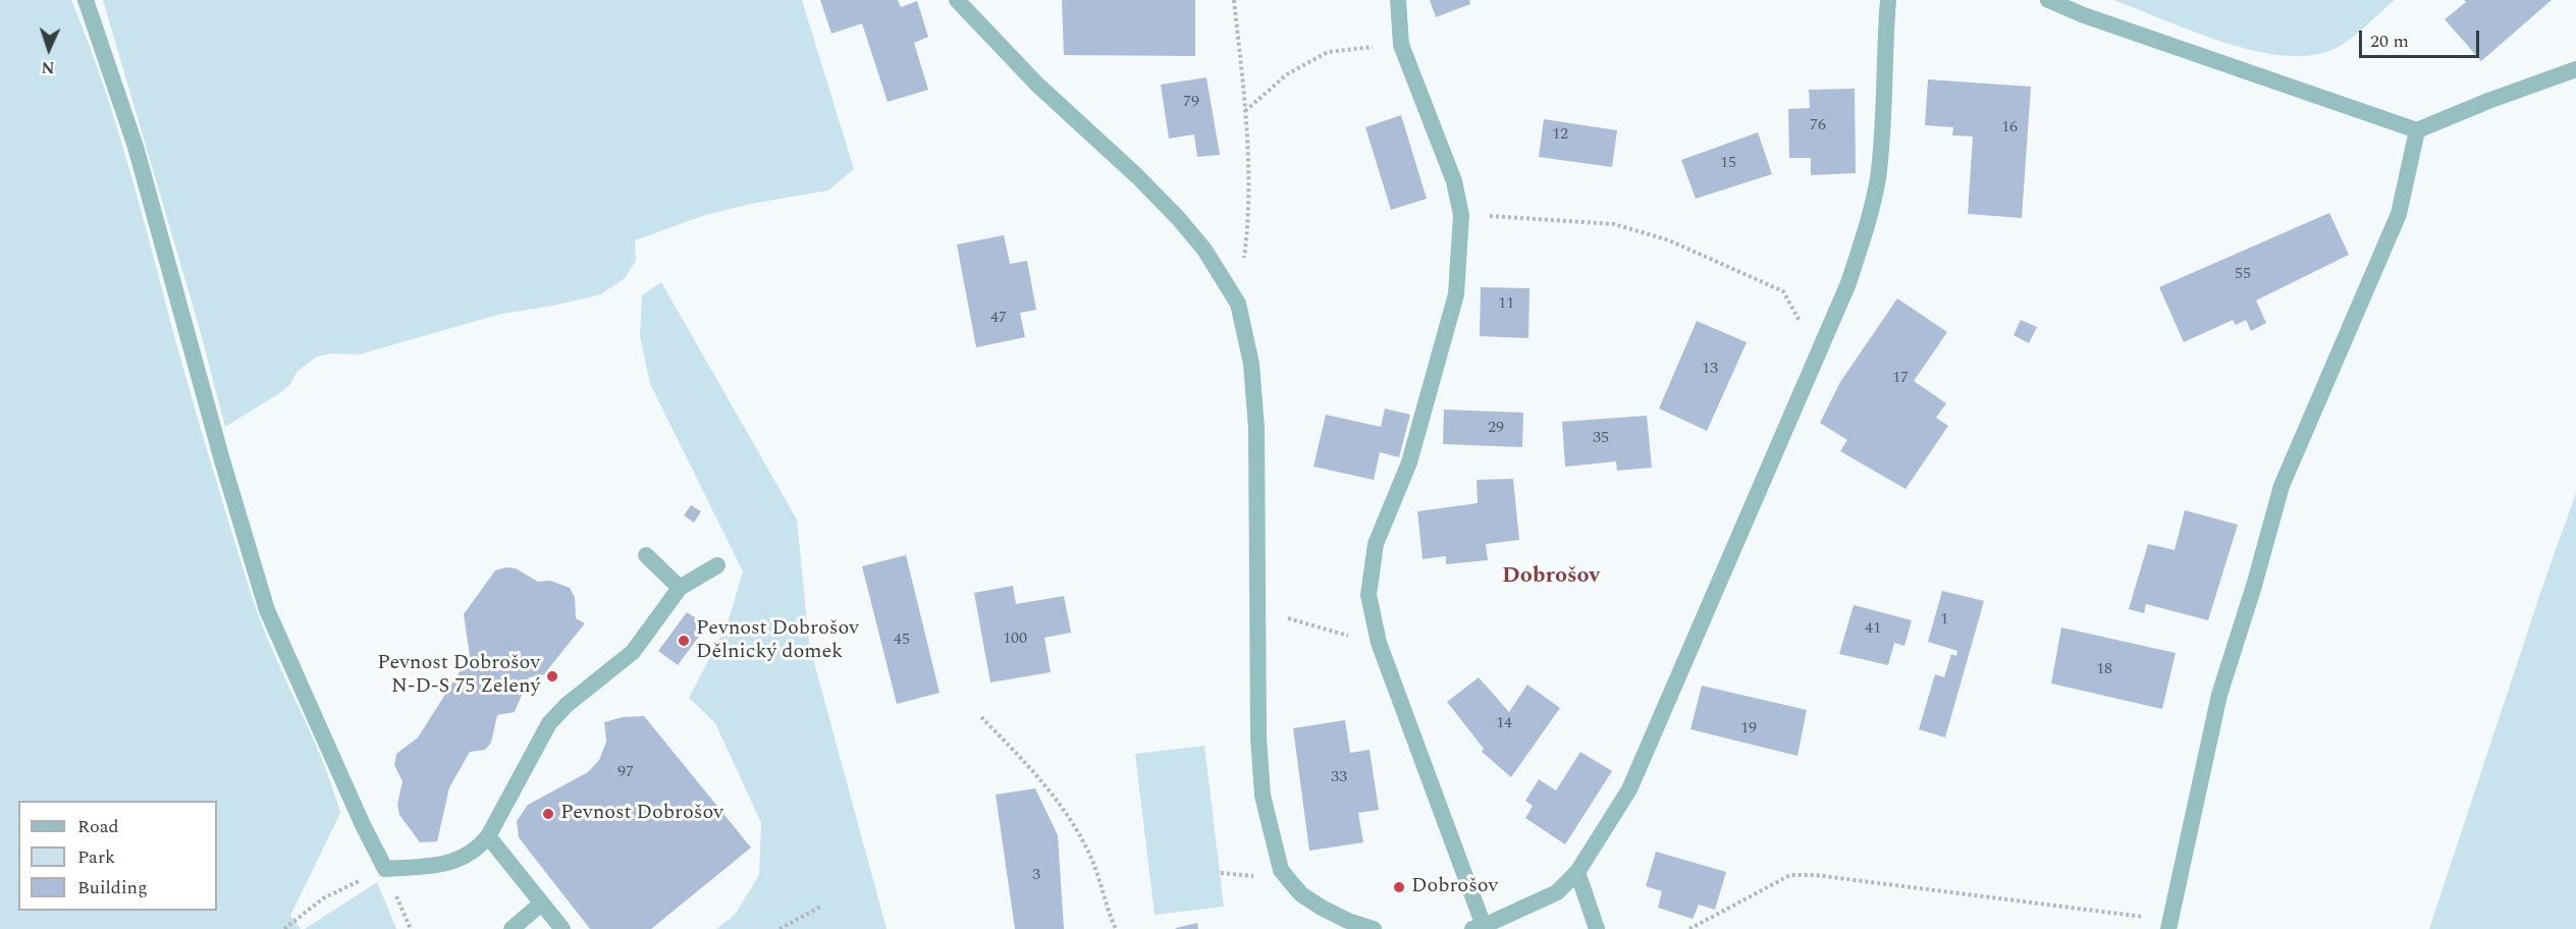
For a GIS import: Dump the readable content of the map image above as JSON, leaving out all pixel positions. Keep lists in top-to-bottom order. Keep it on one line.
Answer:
{"districts":["Dobrošov"],"places":["Pevnost Dobrošov Dělnický domek","Pevnost Dobrošov N-D-S 75 Zelený","Pevnost Dobrošov","Dobrošov"],"house_numbers":["79","76","16","12","15","55","11","47","13","17","29","35","1","41","100","45","18","14","19","97","33","3"],"legend":["Road","Park","Building"],"scale_bar":"20 m","north":"bottom"}
